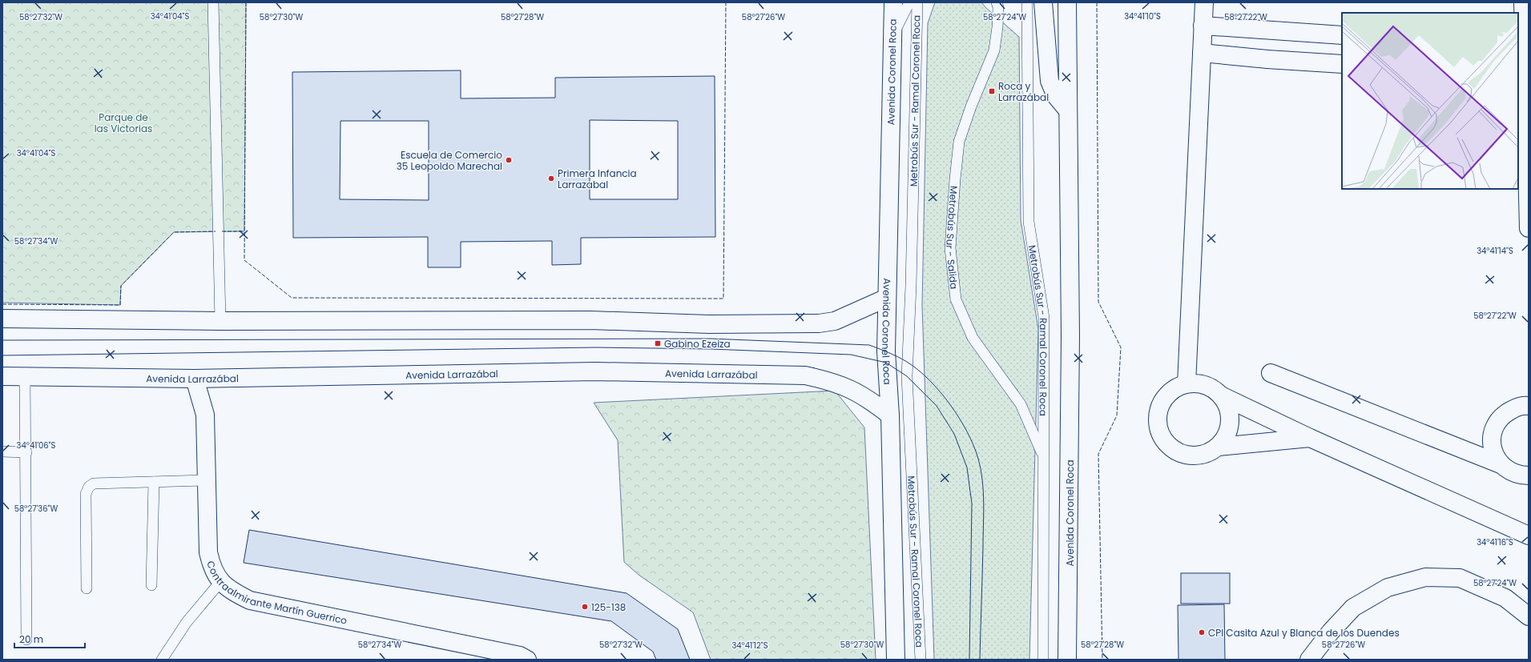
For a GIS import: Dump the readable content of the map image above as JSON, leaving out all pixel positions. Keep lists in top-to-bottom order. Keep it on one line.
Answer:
{"streets":{"main road":["Avenida Coronel Roca","Avenida Larrazábal","Contraalmirante Martín Guerrico"],"lane":["Metrobús Sur - Ramal Coronel Roca","Metrobús Sur - Salida"]},"crossings":[["Avenida Coronel Roca","Avenida Larrazábal"],["Metrobús Sur - Ramal Coronel Roca","Metrobús Sur - Salida"],["Avenida Larrazábal","Contraalmirante Martín Guerrico"]],"parks":["Parque de las Victorias"],"places":{"transit":["Roca y Larrazábal","Gabino Ezeiza"],"other":["Escuela de Comercio 35 Leopoldo Marechal","Primera Infancia Larrazabal","125-138","CPI Casita Azul y Blanca de los Duendes"]},"scale_bar":"20 m","coordinates":["34°41'04\"S","34°41'10\"S","58°27'24\"W","58°27'22\"W","58°27'32\"W","58°27'30\"W","58°27'28\"W","58°27'26\"W","58°27'34\"W","34°41'14\"S","34°41'06\"S","58°27'36\"W","34°41'16\"S","34°41'12\"S"]}
